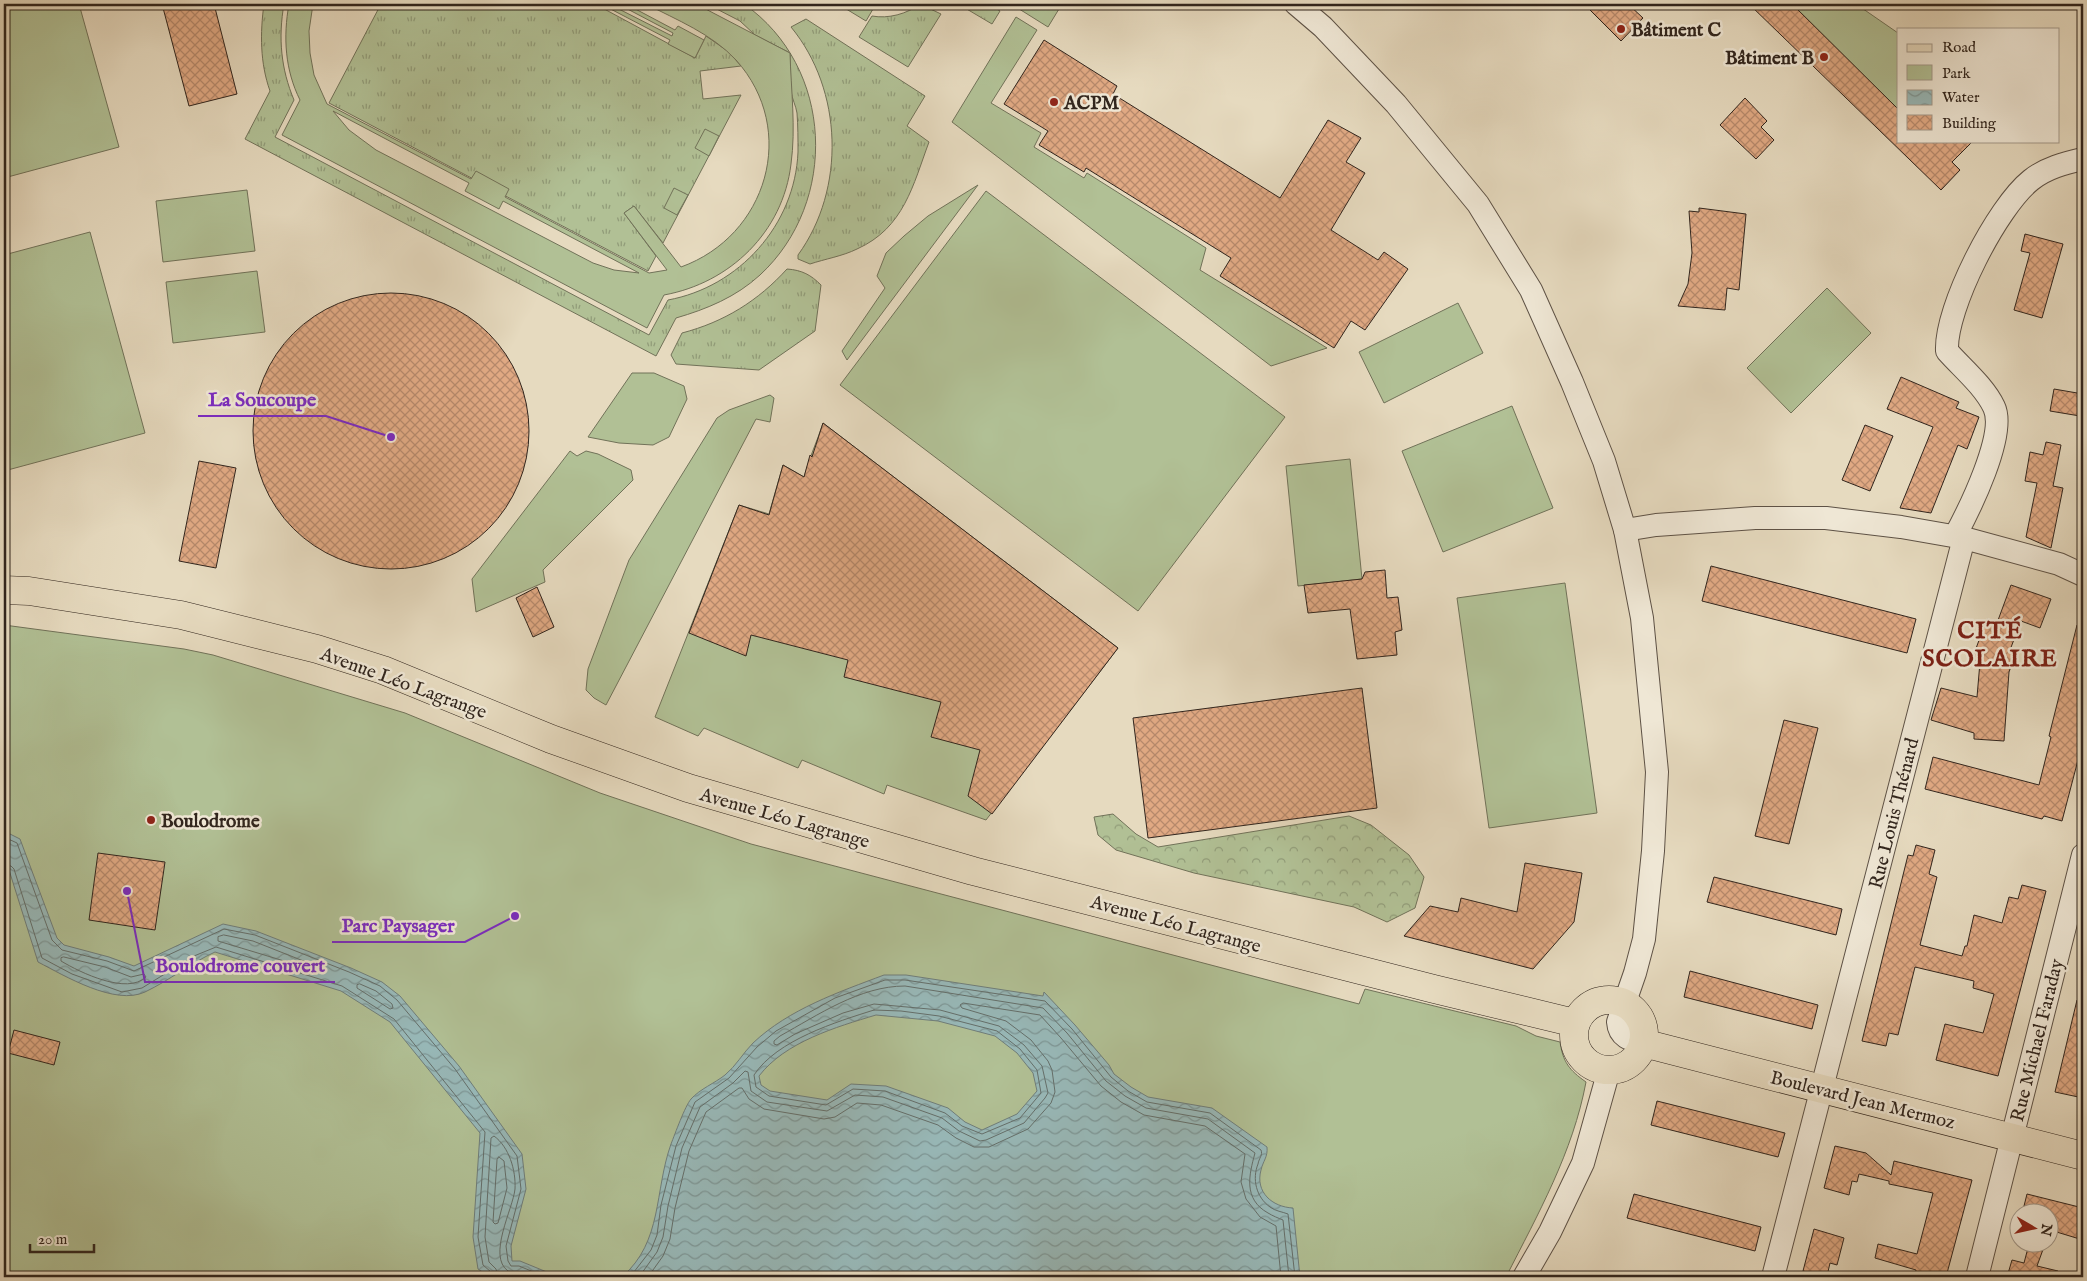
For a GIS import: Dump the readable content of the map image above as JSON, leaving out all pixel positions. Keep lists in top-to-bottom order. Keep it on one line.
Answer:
{"streets":{"main road":["Avenue Léo Lagrange","Boulevard Jean Mermoz"],"street":["Rue Louis Thénard","Rue Michael Faraday"]},"crossings":[["Avenue Léo Lagrange","Boulevard Jean Mermoz"],["Rue Louis Thénard","Boulevard Jean Mermoz"],["Rue Michael Faraday","Boulevard Jean Mermoz"]],"districts":["CITÉ SCOLAIRE"],"places":["Bâtiment C","Bâtiment B","ACPM","La Soucoupe","Boulodrome","Boulodrome couvert","Parc Paysager"],"legend":["Road","Park","Water","Building"],"scale_bar":"20 m","north":"right"}
